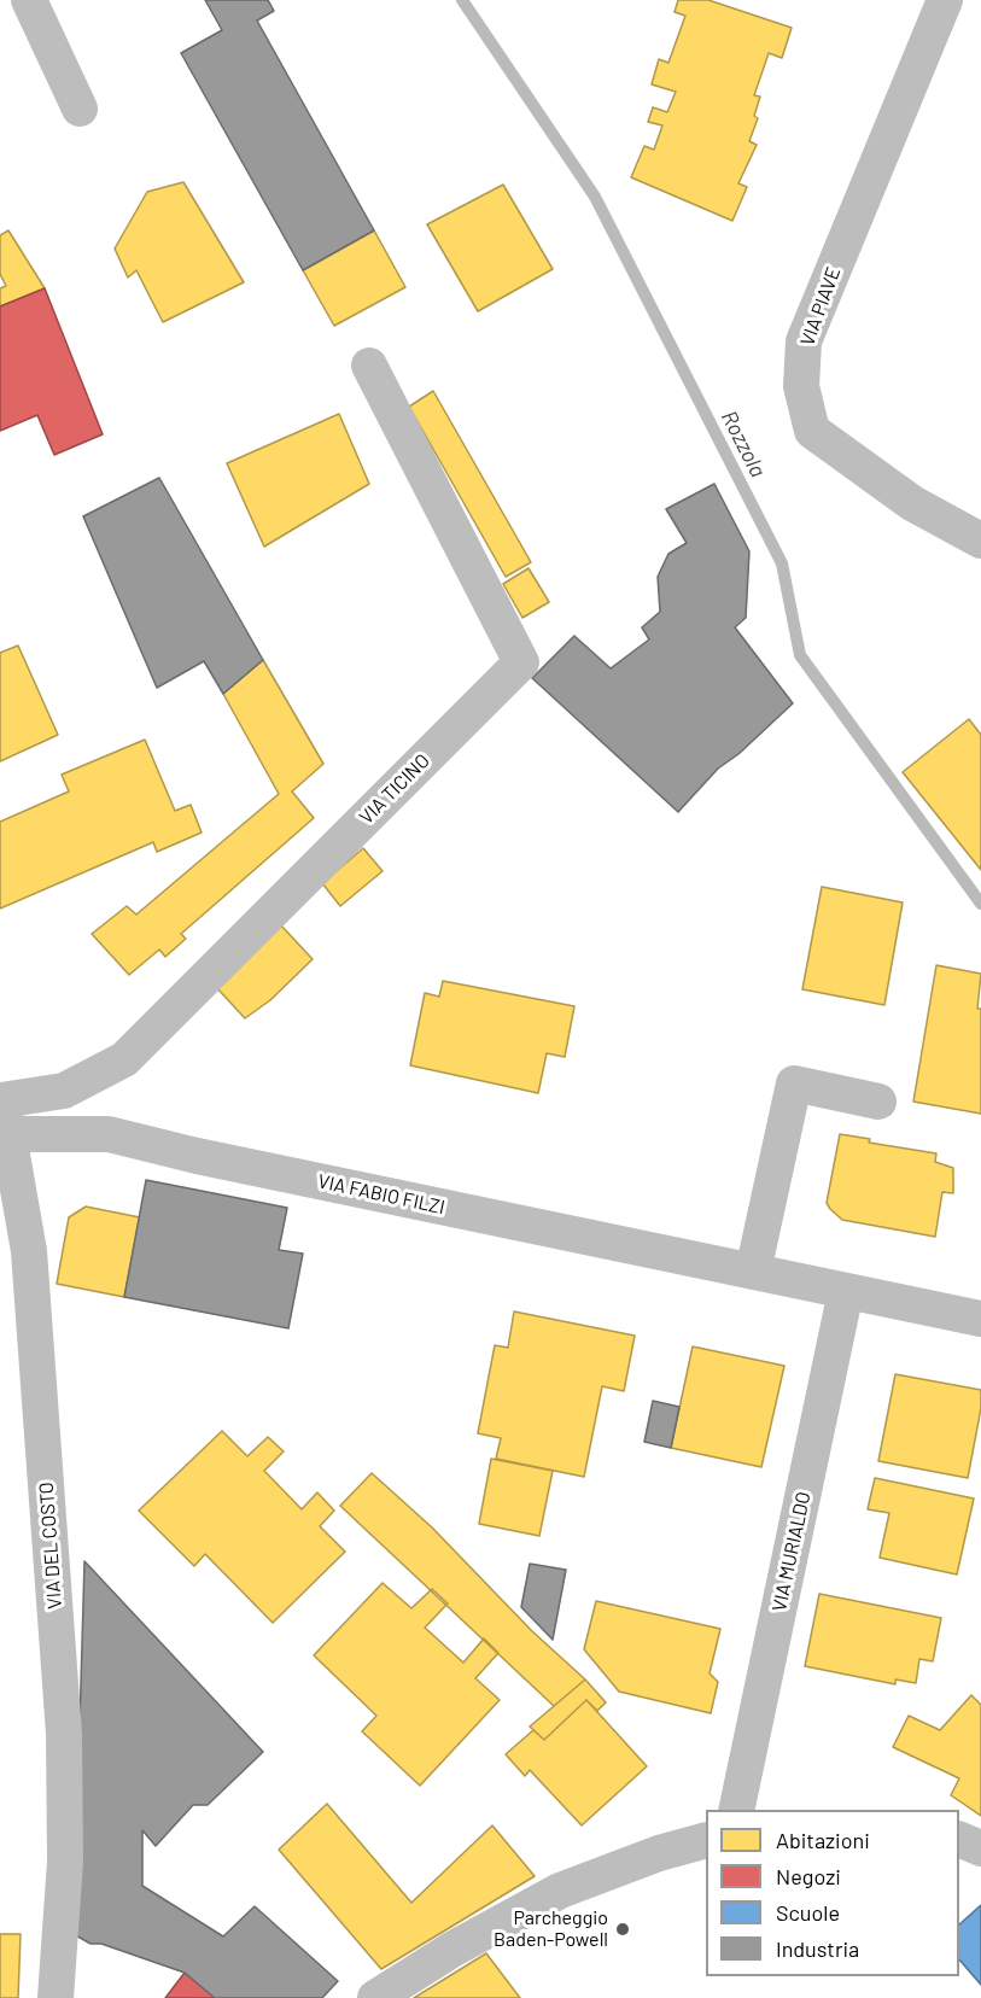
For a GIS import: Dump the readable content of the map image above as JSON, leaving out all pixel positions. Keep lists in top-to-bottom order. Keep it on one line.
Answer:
{"streets":{"street":["VIA PIAVE","VIA TICINO","VIA FABIO FILZI","VIA DEL COSTO","VIA MURIALDO"]},"crossings":[["VIA TICINO","VIA FABIO FILZI"],["VIA TICINO","VIA DEL COSTO"],["VIA FABIO FILZI","VIA DEL COSTO"],["VIA FABIO FILZI","VIA MURIALDO"]],"water":["Rozzola"],"places":["Parcheggio Baden-Powell"],"legend":["Abitazioni","Negozi","Scuole","Industria"]}
